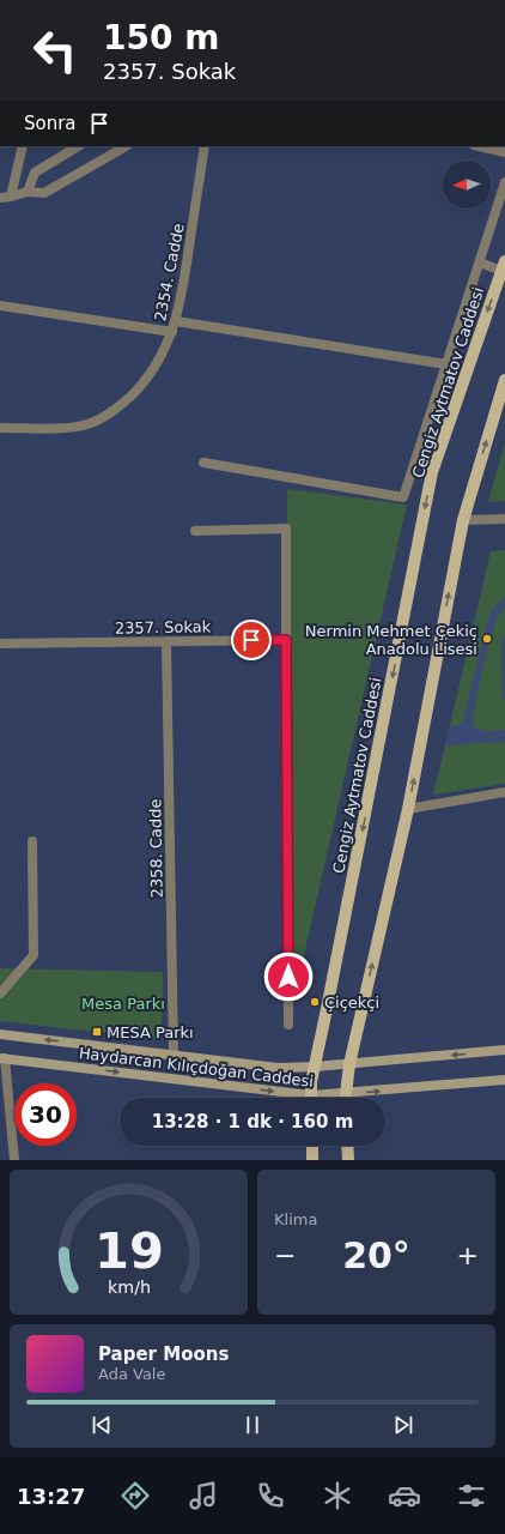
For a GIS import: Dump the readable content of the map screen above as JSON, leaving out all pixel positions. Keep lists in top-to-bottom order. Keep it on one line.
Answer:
{"streets":{"main road":["Cengiz Aytmatov Caddesi","Haydarcan Kılıçdoğan Caddesi"],"street":["2354. Cadde","2357. Sokak","2358. Cadde"]},"crossings":[["Cengiz Aytmatov Caddesi","Haydarcan Kılıçdoğan Caddesi"],["2357. Sokak","2358. Cadde"],["2358. Cadde","Haydarcan Kılıçdoğan Caddesi"]],"parks":["Mesa Parkı"],"places":{"other":["Nermin Mehmet Çekiç Anadolu Lisesi","Çiçekçi"],"transit":["MESA Parkı"]},"north":"left","page":{"turn":["150 m","2357. Sokak"],"then":"Sonra","limit":"30","trip":"13:28 · 1 dk · 160 m","tile":"Klima","heat":["−","20°","+"],"song":["Paper Moons","Ada Vale"],"tabs":"13:27","gauge":["19","km/h"]}}
